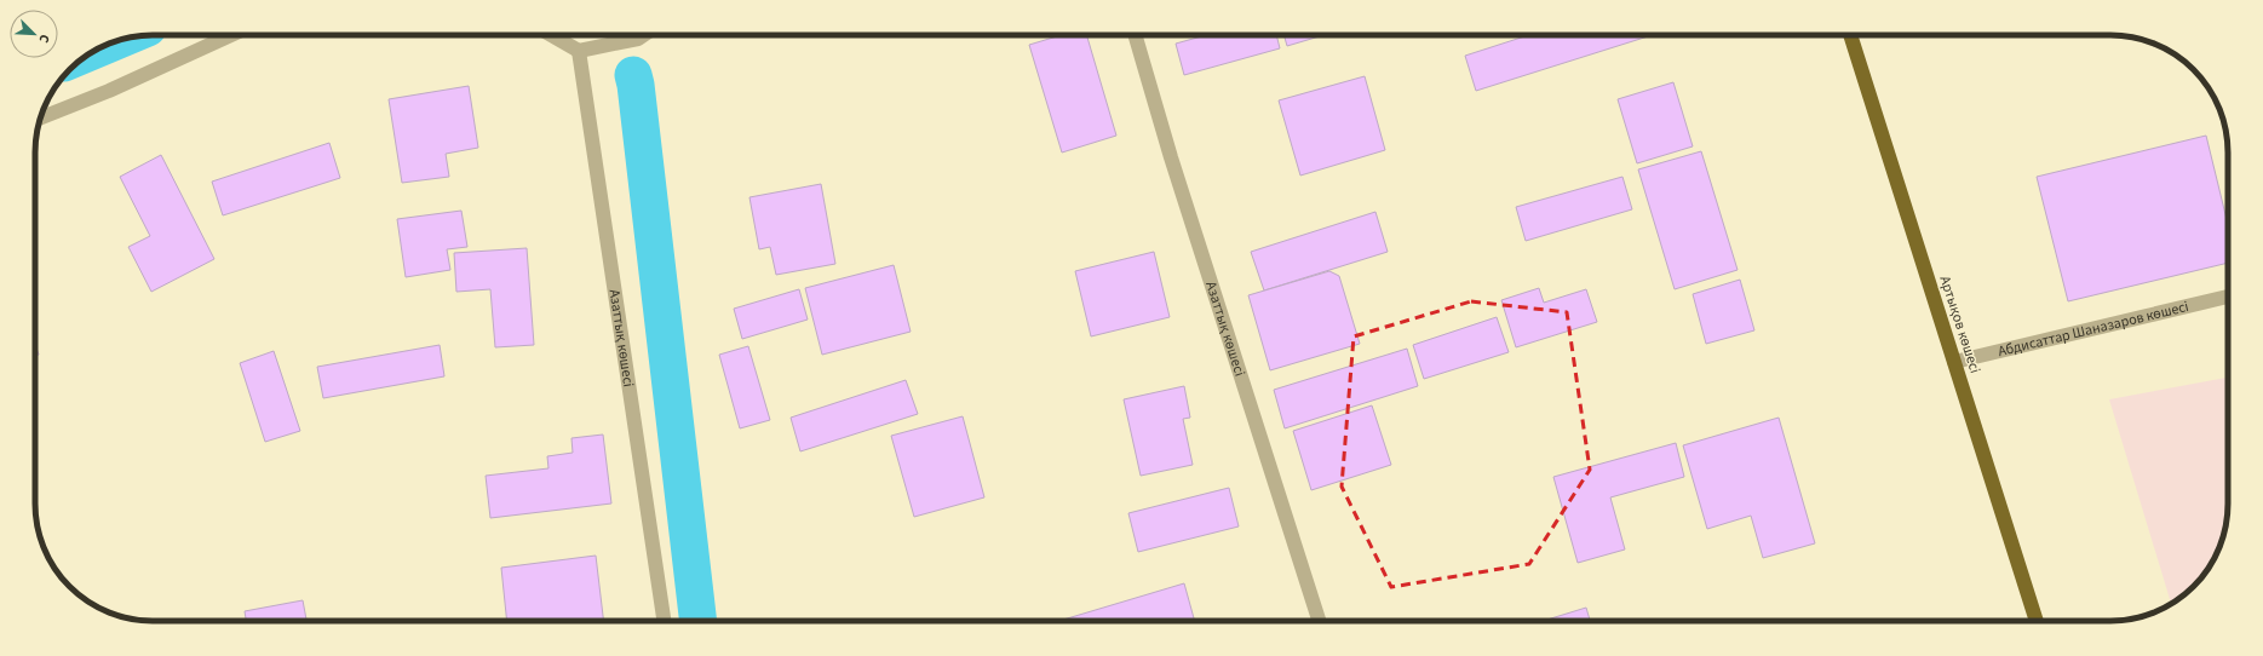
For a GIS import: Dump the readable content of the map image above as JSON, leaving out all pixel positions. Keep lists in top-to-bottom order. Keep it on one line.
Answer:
{"streets":{"highway":["Артықов көшесі"],"street":["Азаттық көшесі","Абдисаттар Шаназаров көшесі"]},"crossings":[["Артықов көшесі","Абдисаттар Шаназаров көшесі"]],"north":"bottom right"}
